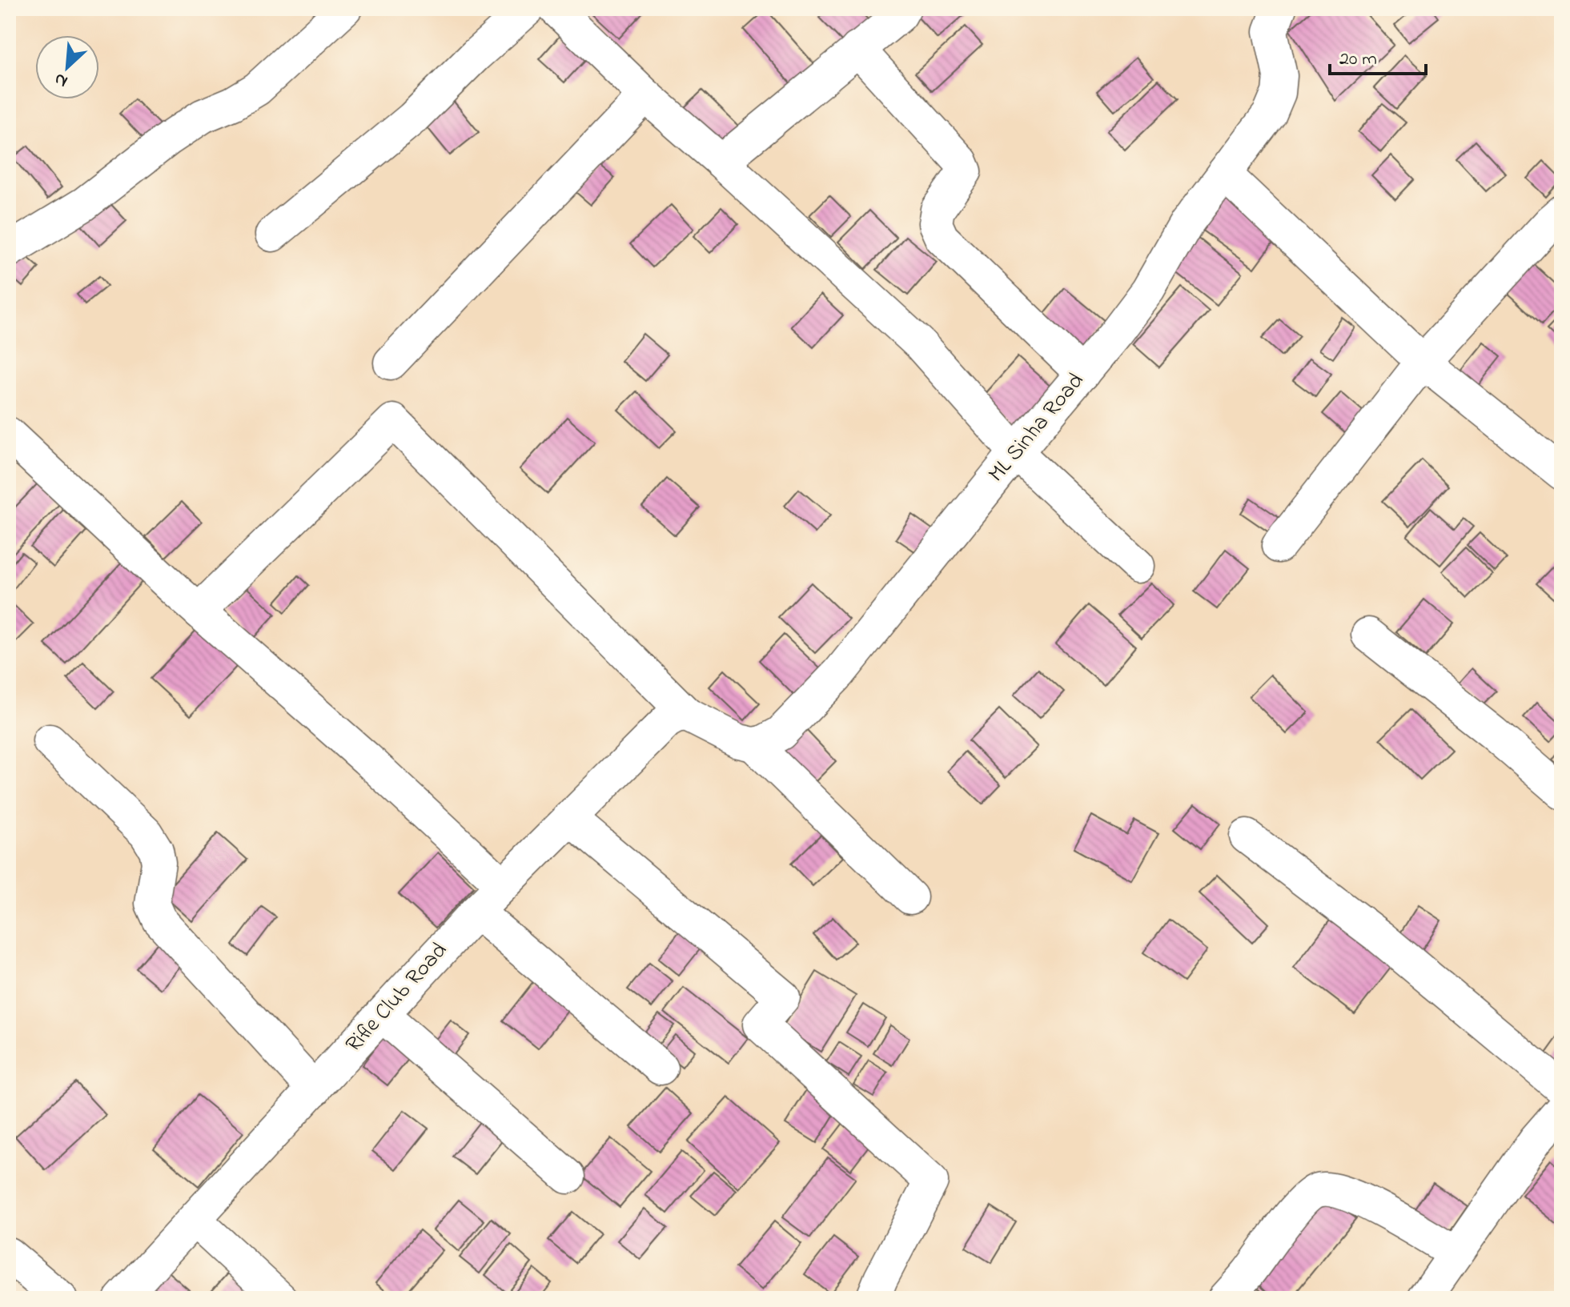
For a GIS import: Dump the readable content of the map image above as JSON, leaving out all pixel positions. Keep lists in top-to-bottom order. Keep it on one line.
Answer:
{"streets":{"street":["ML Sinha Road","Rifle Club Road"]},"scale_bar":"20 m","north":"bottom left"}
